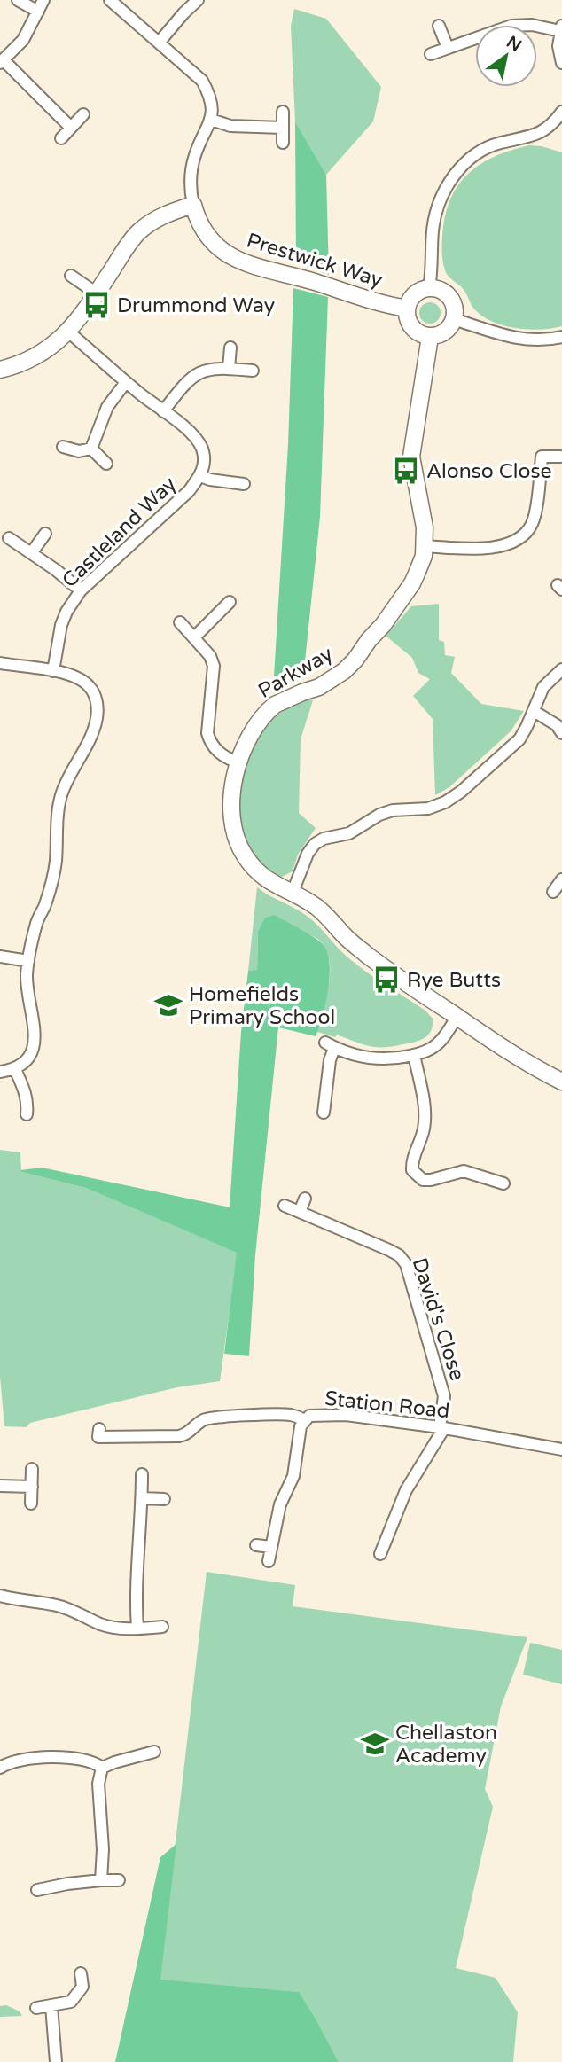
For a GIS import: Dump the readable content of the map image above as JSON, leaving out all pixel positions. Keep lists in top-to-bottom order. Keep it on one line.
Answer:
{"streets":{"street":["Prestwick Way","Castleland Way","Parkway","David's Close","Station Road"]},"crossings":[["Prestwick Way","Parkway"],["David's Close","Station Road"]],"places":{"bus stop":["Drummond Way","Alonso Close","Rye Butts"],"school or university":["Homefields Primary School","Chellaston Academy"]},"north":"top right"}
